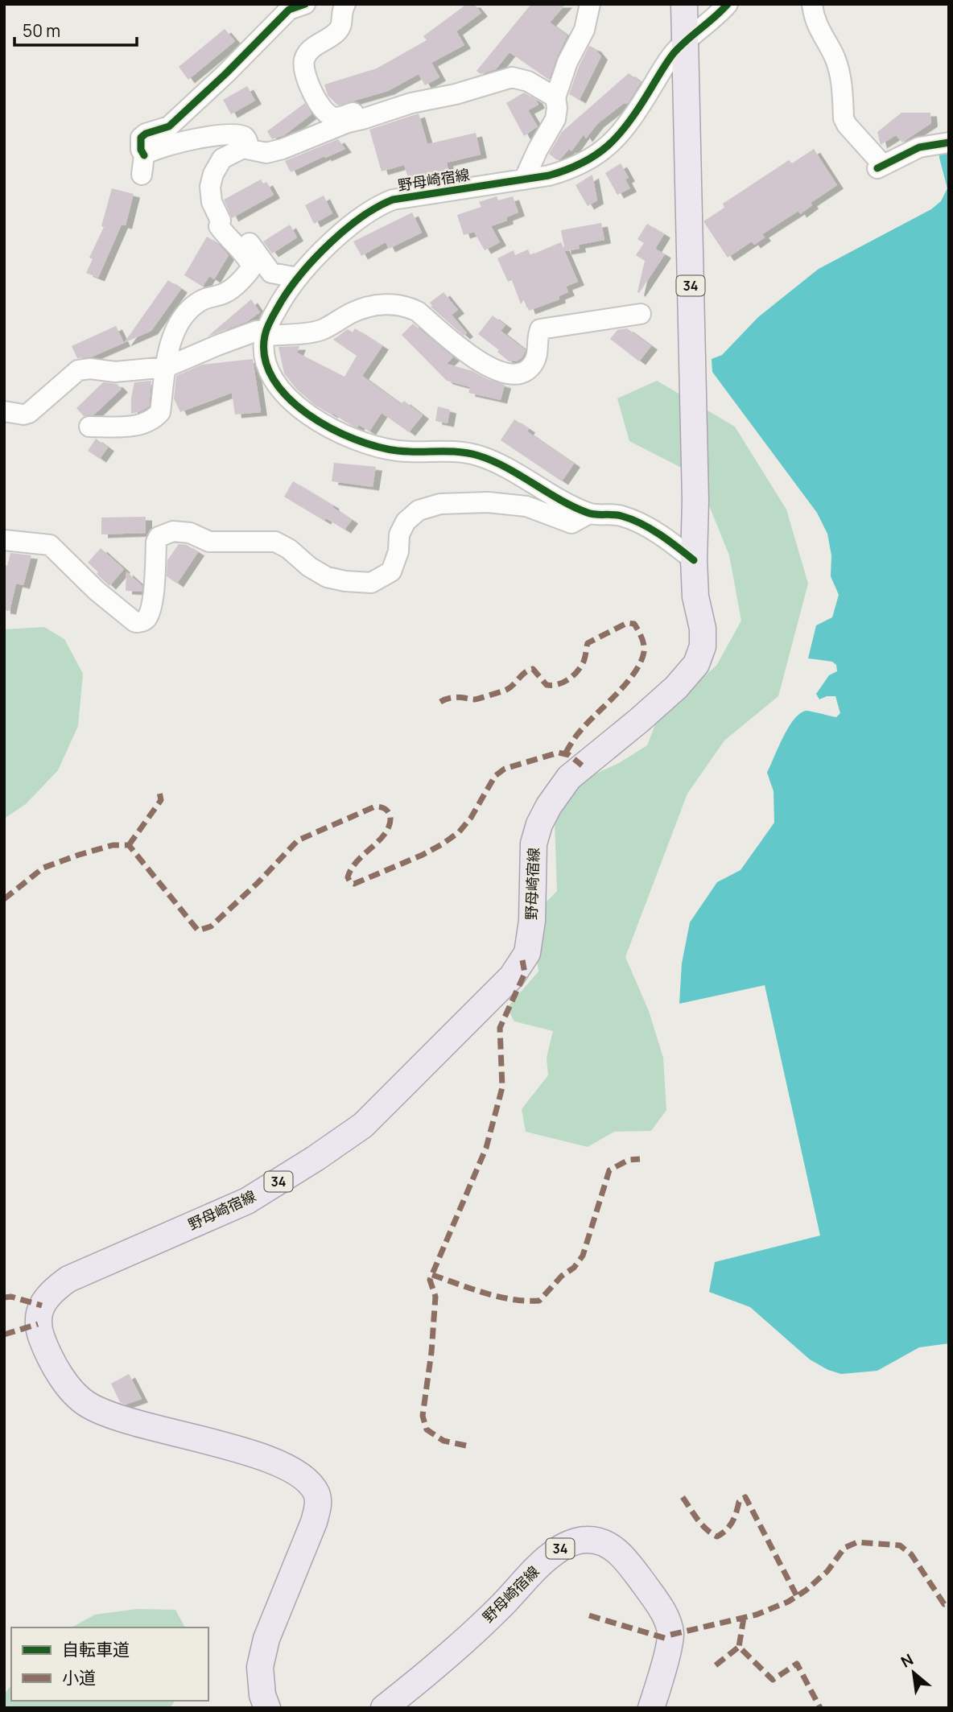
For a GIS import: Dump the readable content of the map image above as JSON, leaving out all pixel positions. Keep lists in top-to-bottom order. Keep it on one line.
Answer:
{"streets":{"main road":["野母崎宿線","34"]},"legend":["自転車道","小道"],"scale_bar":"50 m","north":"top left"}
